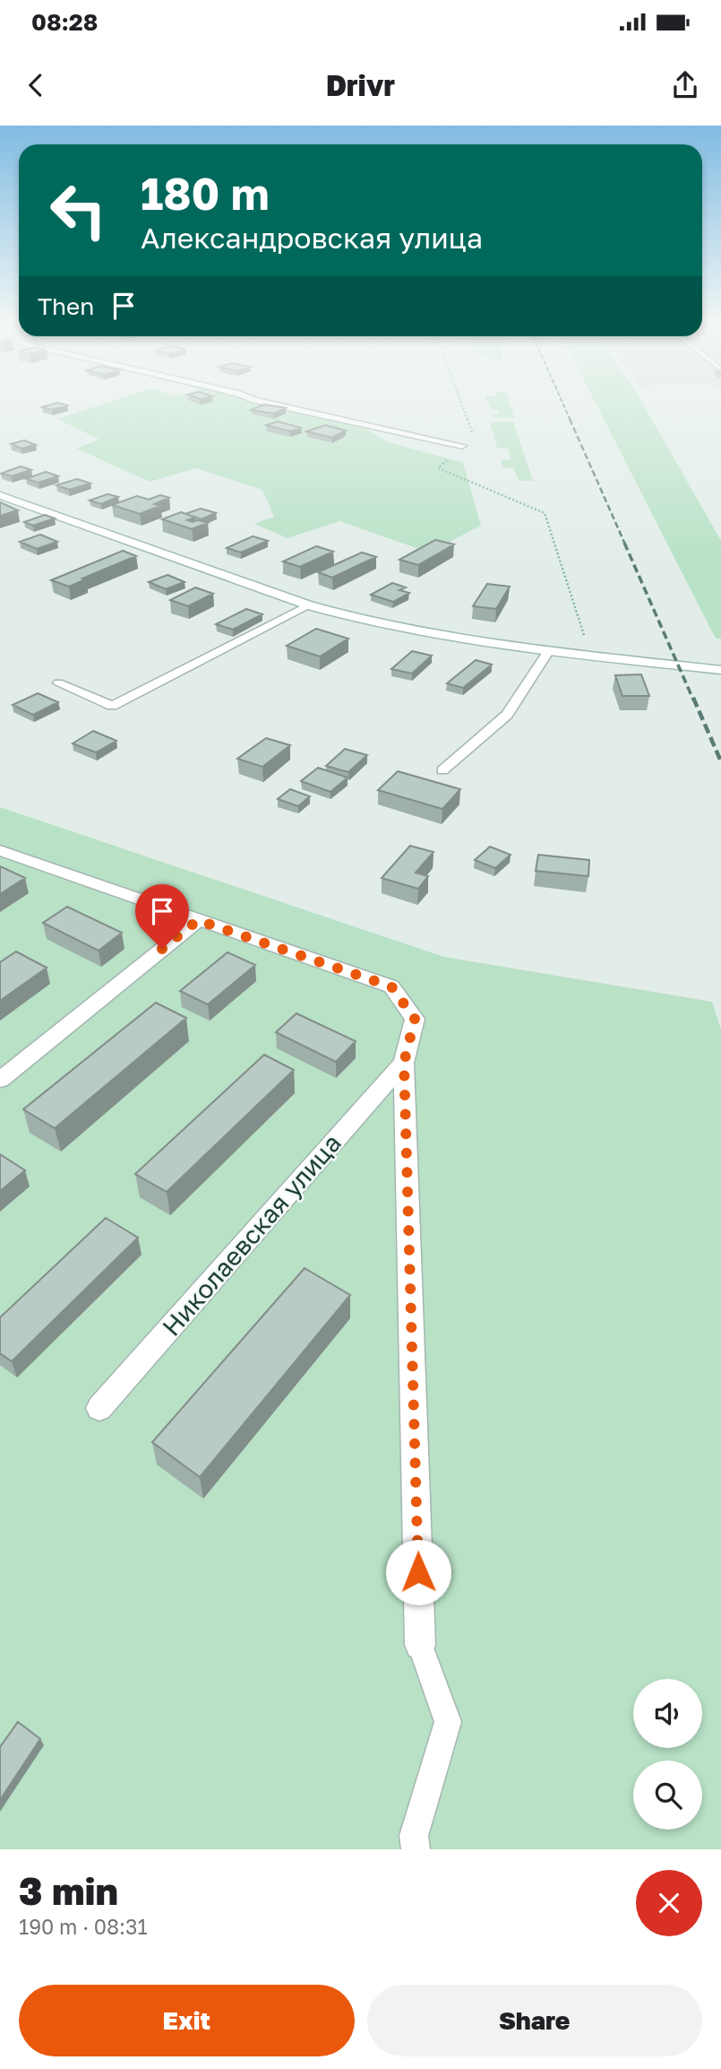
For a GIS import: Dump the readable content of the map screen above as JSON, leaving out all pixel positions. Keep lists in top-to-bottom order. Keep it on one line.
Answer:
{"streets":{"street":["Николаевская улица"]},"page":{"status":"08:28","header":"Drivr","turn":["180 m","Александровская улица"],"then":"Then","heading":["3 min","190 m · 08:31"],"buttons":["Exit","Share"]}}
